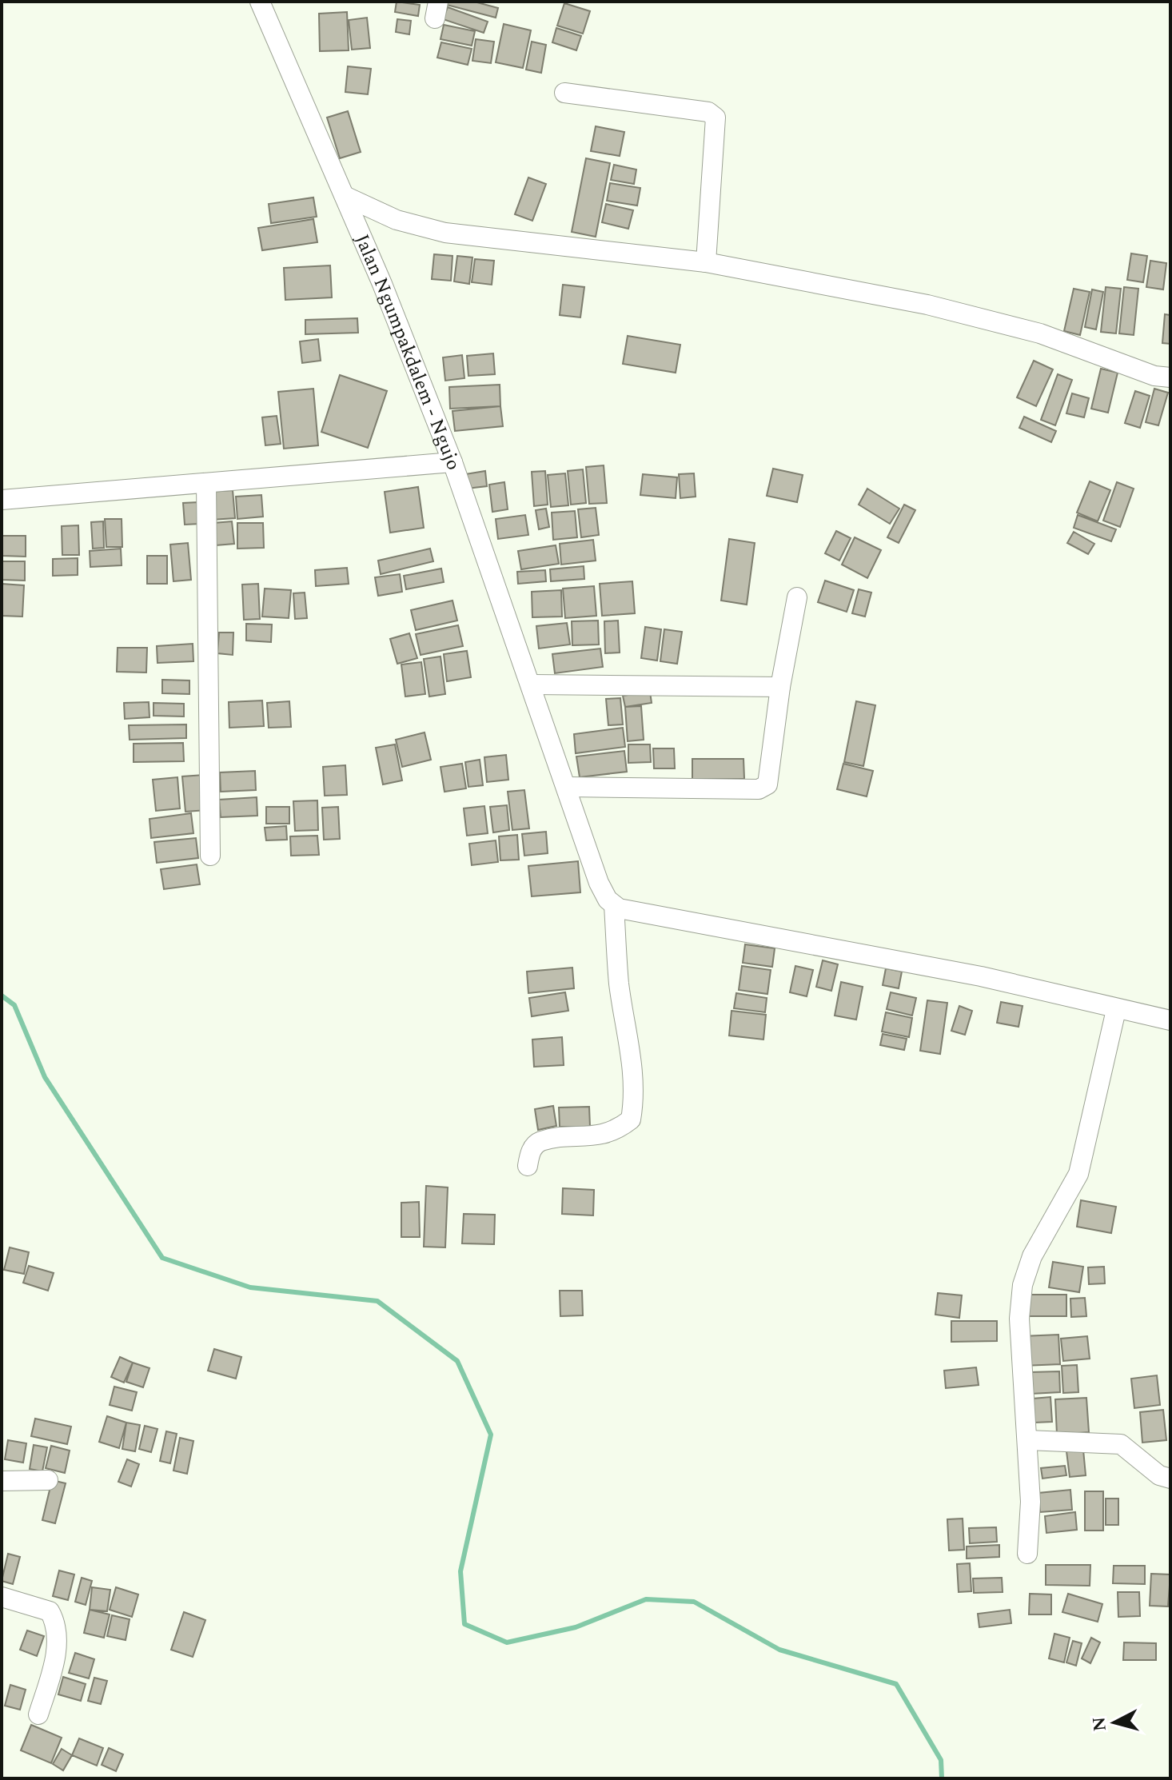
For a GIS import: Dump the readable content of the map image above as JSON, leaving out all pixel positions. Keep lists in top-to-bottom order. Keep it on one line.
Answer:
{"streets":{"street":["Jalan Ngumpakdalem - Ngujo"]},"north":"left"}
